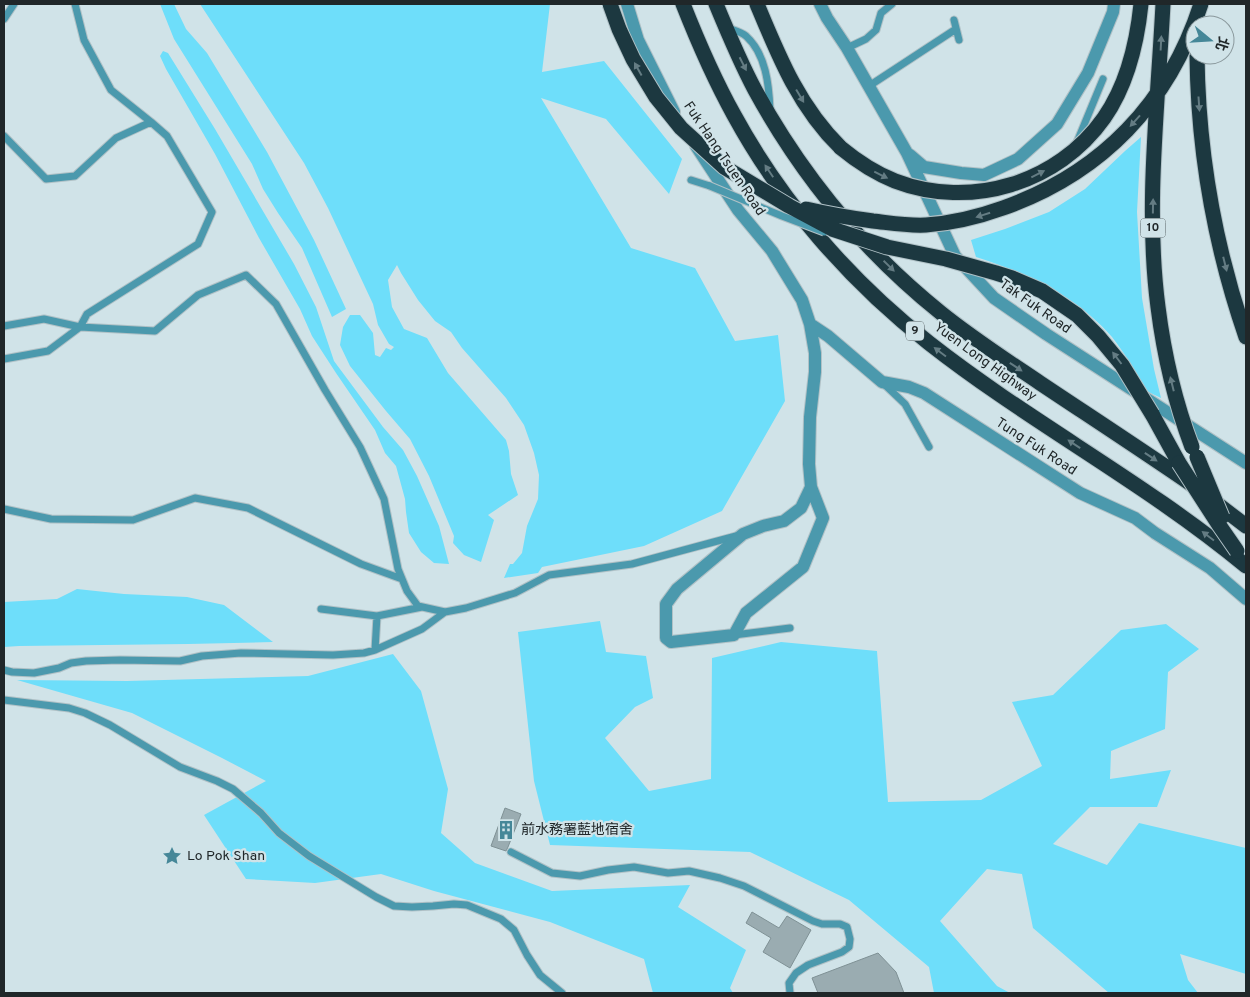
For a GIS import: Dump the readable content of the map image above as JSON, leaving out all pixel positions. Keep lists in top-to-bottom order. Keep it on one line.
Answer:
{"streets":{"highway":["10","9","Yuen Long Highway"],"street":["Fuk Hang Tsuen Road","Tak Fuk Road","Tung Fuk Road"]},"crossings":[["Fuk Hang Tsuen Road","Tung Fuk Road"]],"places":{"building":["前水務署藍地宿舍"],"place":["Lo Pok Shan"]},"north":"right"}
